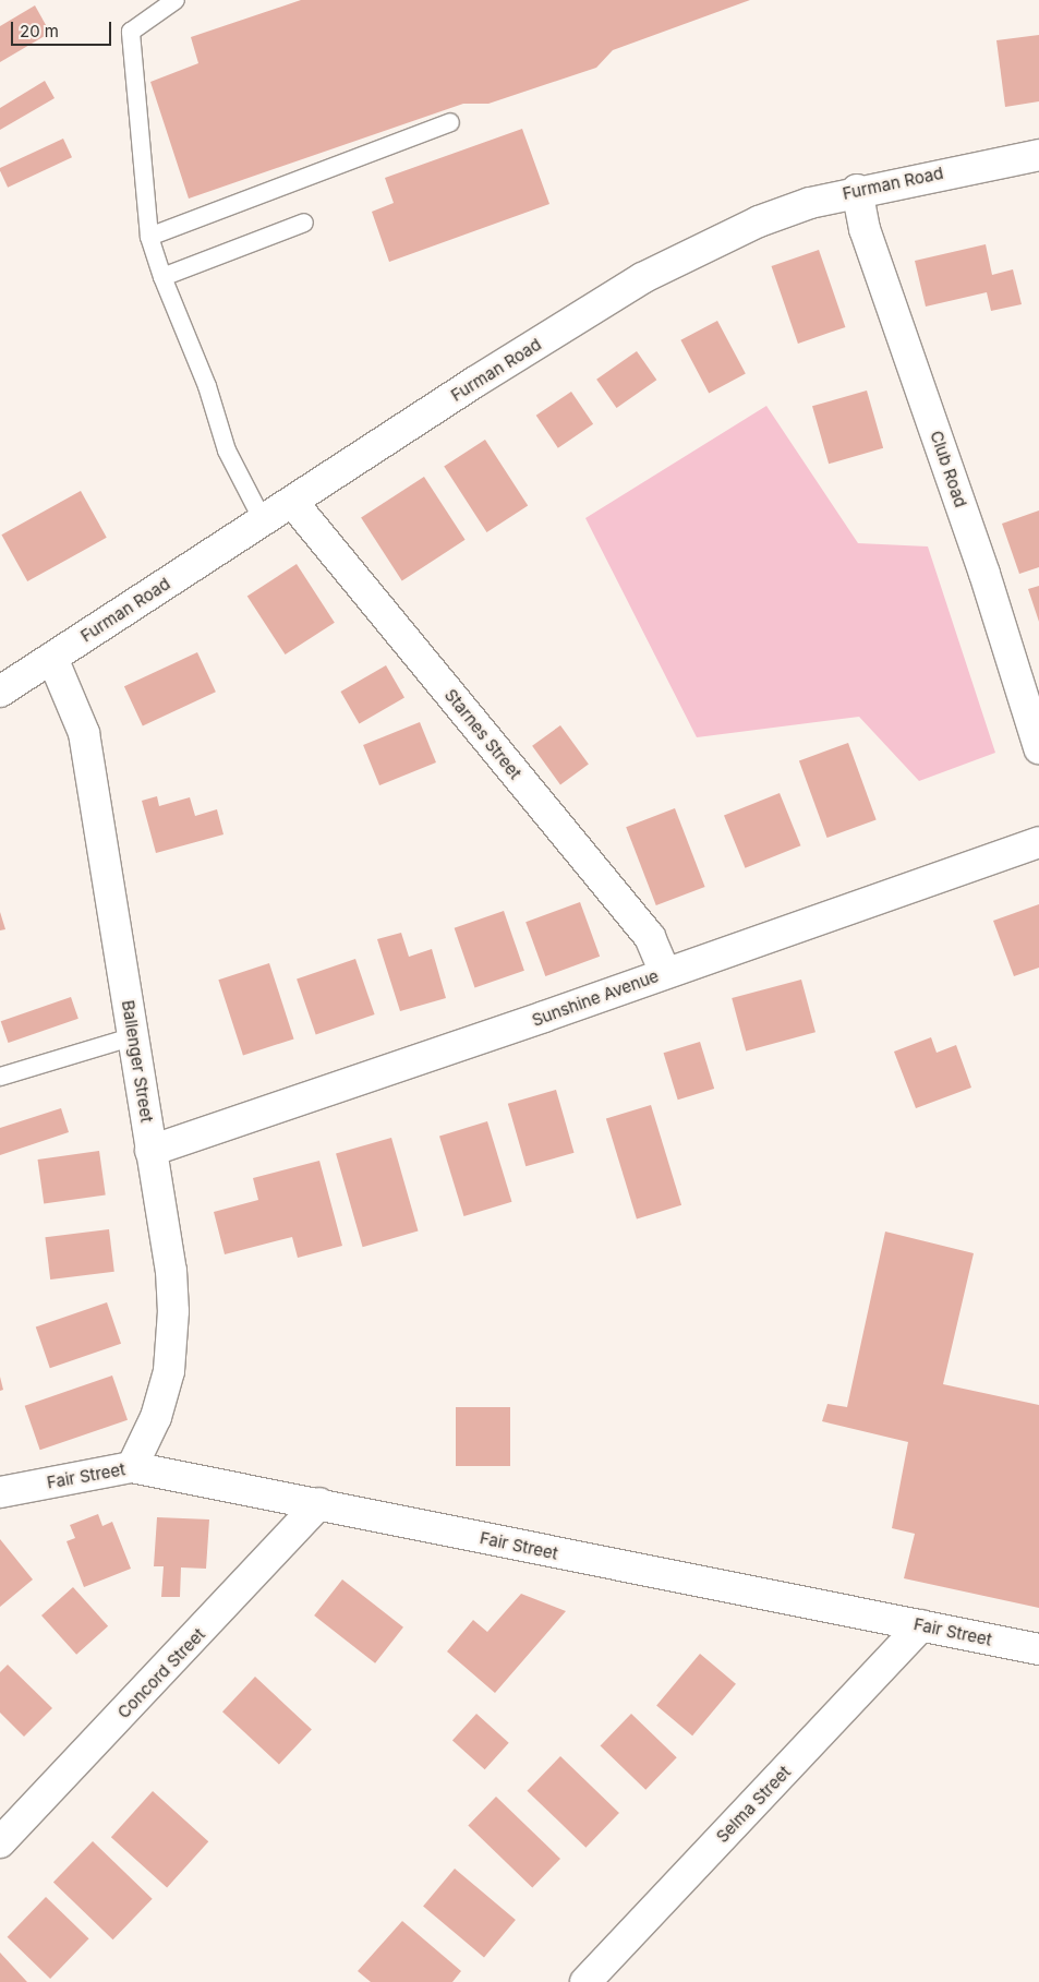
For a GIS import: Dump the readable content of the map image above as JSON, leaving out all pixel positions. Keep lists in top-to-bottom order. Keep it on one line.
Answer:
{"streets":{"street":["Furman Road","Club Road","Starnes Street","Sunshine Avenue","Ballenger Street","Fair Street","Concord Street","Selma Street"]},"crossings":[["Furman Road","Club Road"],["Furman Road","Starnes Street"],["Furman Road","Ballenger Street"],["Starnes Street","Sunshine Avenue"],["Sunshine Avenue","Ballenger Street"],["Ballenger Street","Fair Street"],["Fair Street","Concord Street"],["Fair Street","Selma Street"]],"scale_bar":"20 m"}
